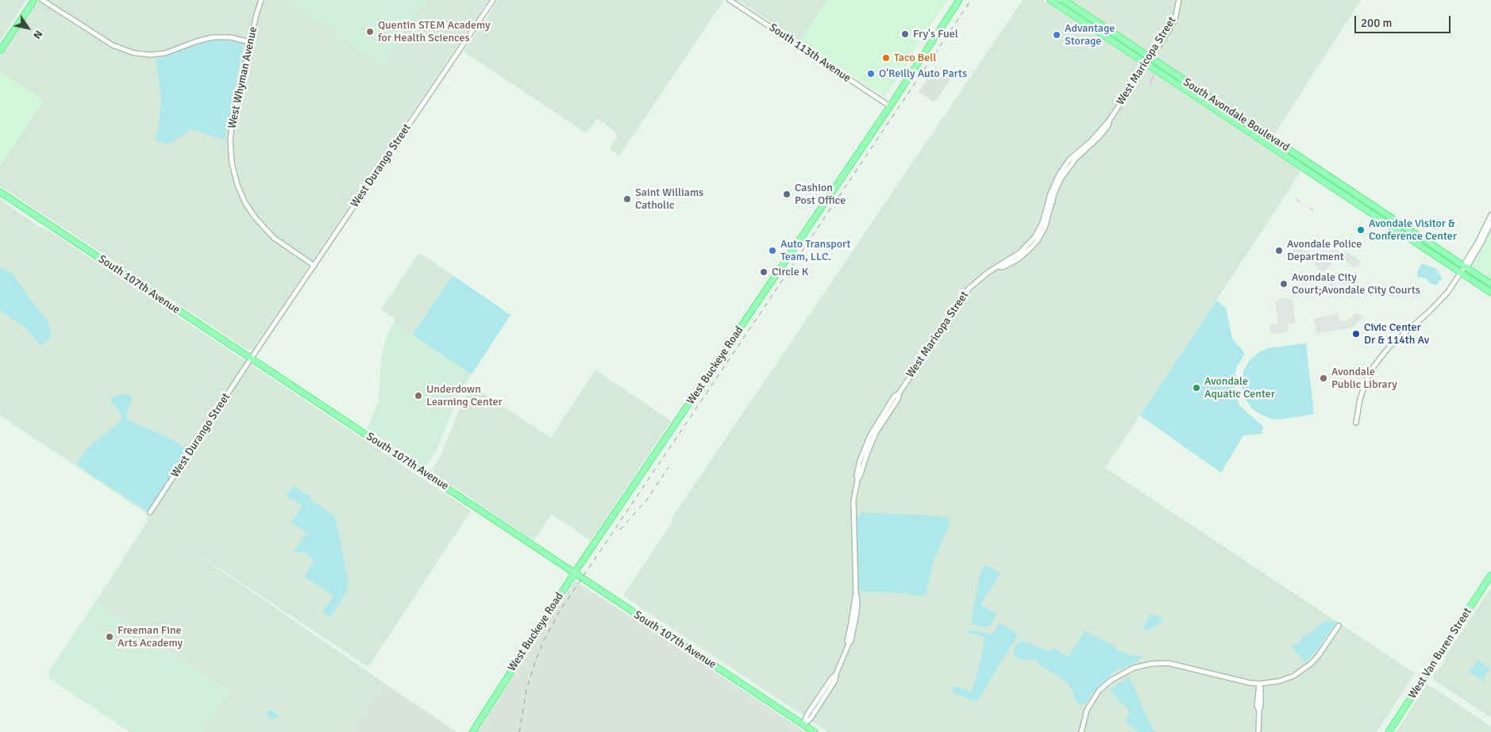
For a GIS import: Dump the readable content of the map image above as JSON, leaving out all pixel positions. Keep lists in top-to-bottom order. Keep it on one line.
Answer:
{"streets":{"main road":["South Avondale Boulevard","South 107th Avenue","West Buckeye Road","West Van Buren Street"],"street":["South 113th Avenue","West Maricopa Street","West Whyman Avenue","West Durango Street"]},"crossings":[["South 113th Avenue","West Buckeye Road"],["West Maricopa Street","South Avondale Boulevard"],["West Maricopa Street","South 107th Avenue"],["West Whyman Avenue","West Durango Street"],["West Durango Street","South 107th Avenue"],["South 107th Avenue","West Buckeye Road"]],"places":["Quentin STEM Academy for Health Sciences","Fry's Fuel","Advantage Storage","Taco Bell","O'Reilly Auto Parts","Cashion Post Office","Saint Williams Catholic","Avondale Visitor & Conference Center","Auto Transport Team, LLC.","Avondale Police Department","Circle K","Avondale City Court;Avondale City Courts","Civic Center Dr & 114th Av","Avondale Public Library","Avondale Aquatic Center","Underdown Learning Center","Freeman Fine Arts Academy"],"scale_bar":"200 m","north":"bottom right"}
